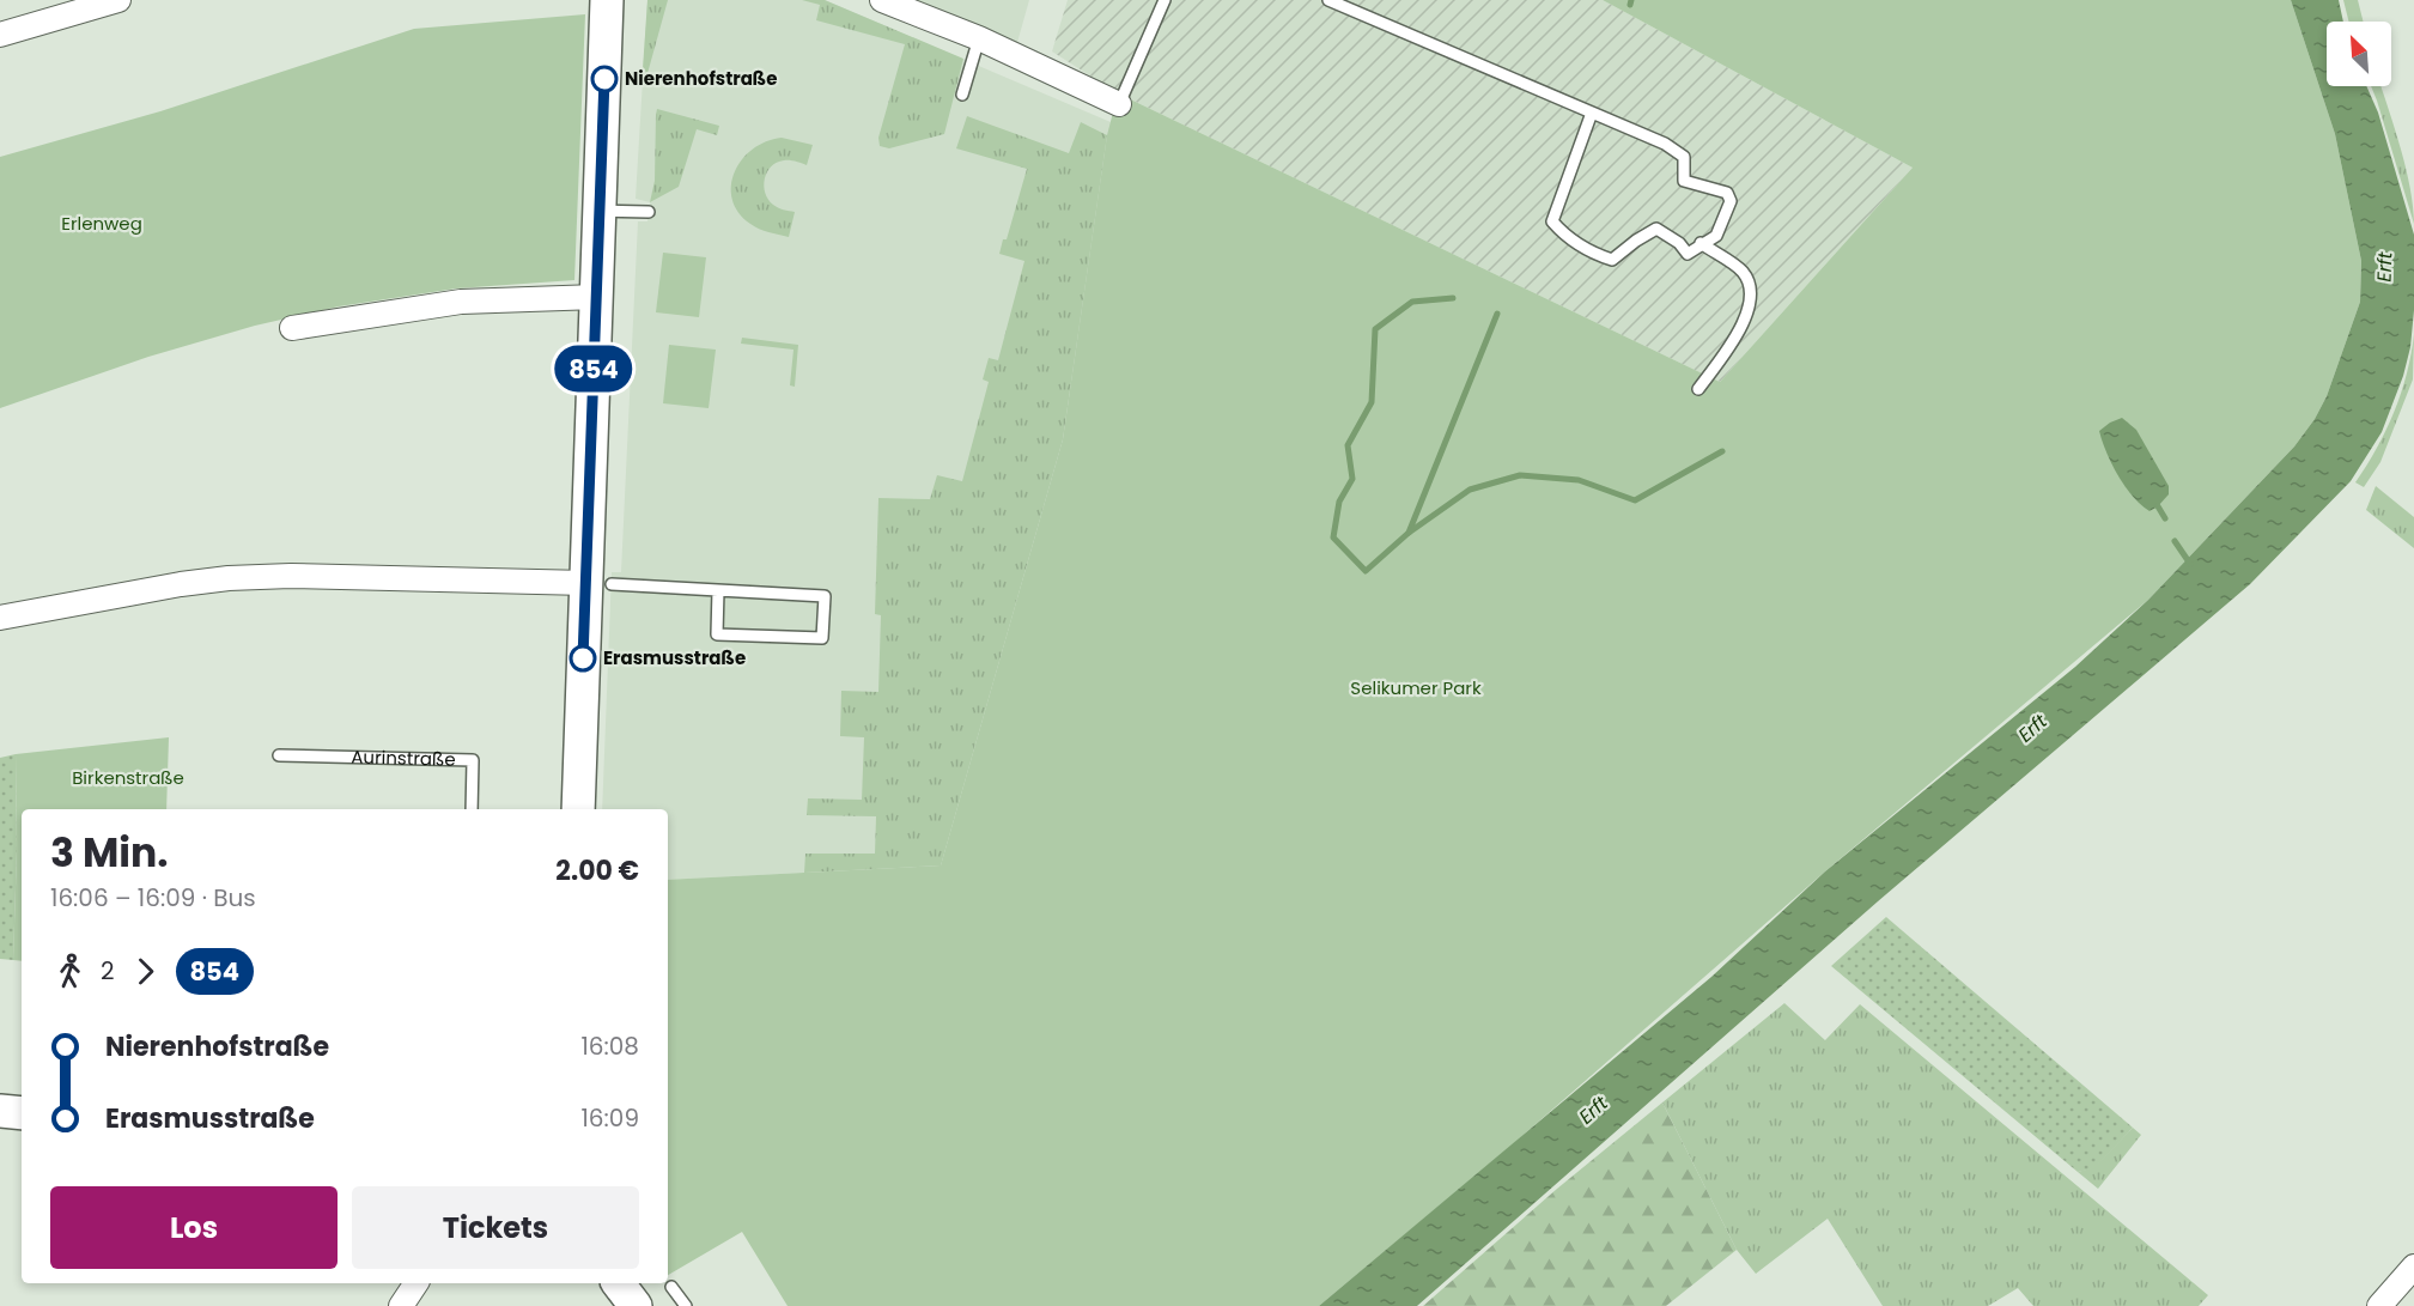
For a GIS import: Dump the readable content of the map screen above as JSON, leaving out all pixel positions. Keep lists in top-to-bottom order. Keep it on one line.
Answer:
{"streets":{"lane":["Aurinstraße"]},"water":["Erft"],"parks":["Erlenweg","Selikumer Park","Birkenstraße"],"places":["Nierenhofstraße","Erasmusstraße"],"lines":["bus line 854"],"north":"top left","page":{"on_map":"854","heading":["3 Min.","16:06 – 16:09 · Bus","2.00 €"],"legs":["2","854"],"list":[{"name":"Nierenhofstraße","value":"16:08"},{"name":"Erasmusstraße","value":"16:09"}],"buttons":["Los","Tickets"]}}
